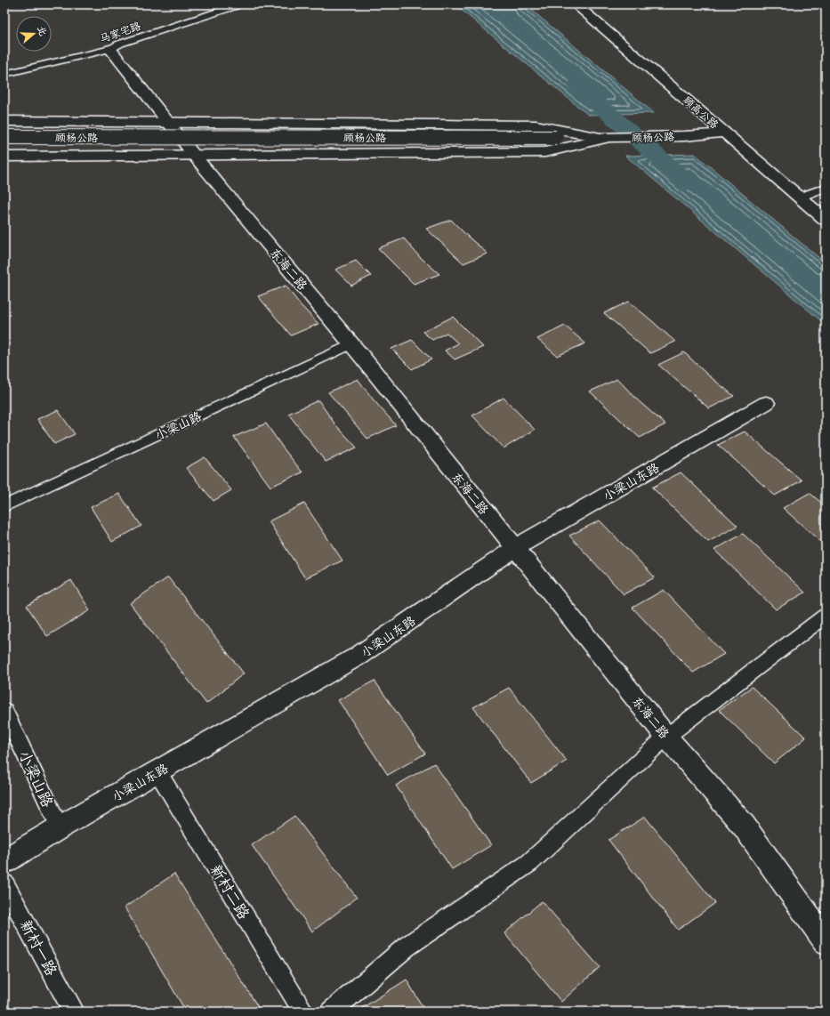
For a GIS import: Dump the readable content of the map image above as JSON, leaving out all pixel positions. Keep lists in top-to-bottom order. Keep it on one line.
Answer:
{"streets":{"street":["顾高公路","顾杨公路","东海二路","小梁山东路"],"lane":["马家宅路","小梁山路","新村二路","新村一路"]},"crossings":[["马家宅路","东海二路"],["顾高公路","顾杨公路"],["东海二路","小梁山路"],["东海二路","小梁山东路"],["小梁山路","小梁山东路"],["小梁山东路","新村二路"]],"north":"right"}
